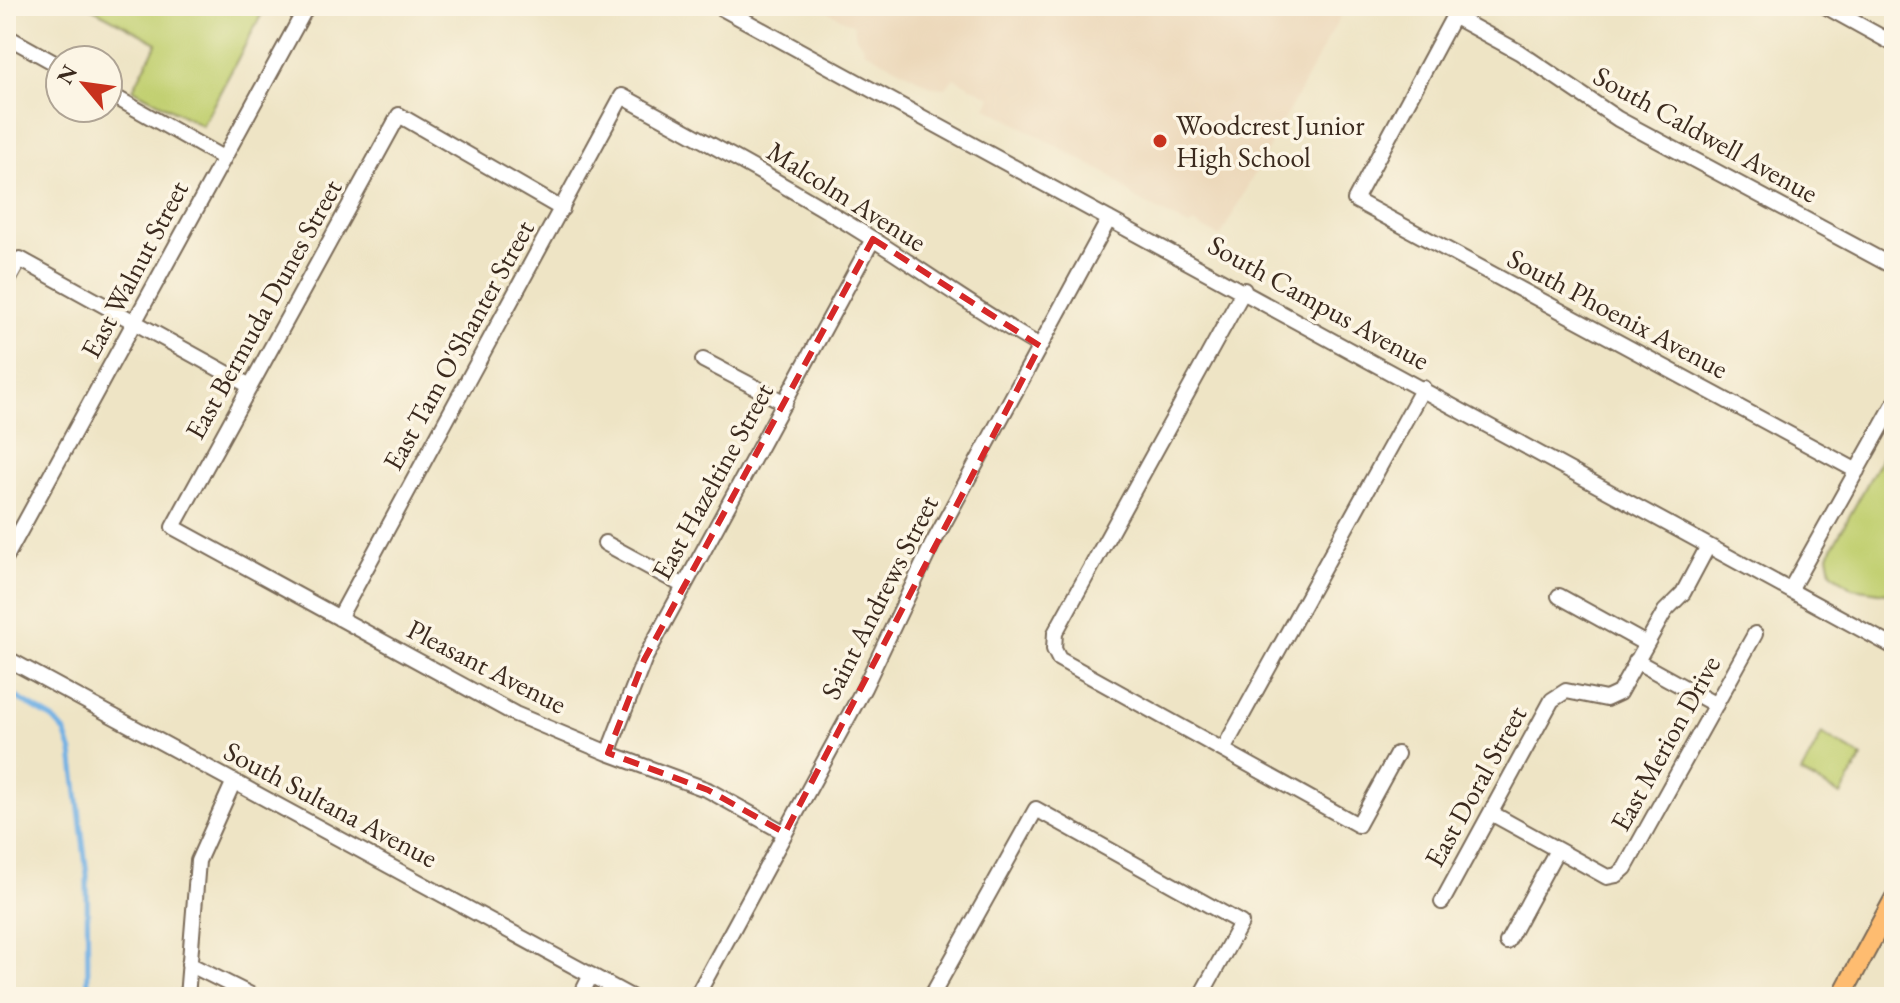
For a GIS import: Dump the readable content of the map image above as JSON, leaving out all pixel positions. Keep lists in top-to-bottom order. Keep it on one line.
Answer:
{"streets":{"street":["South Caldwell Avenue","Malcolm Avenue","East Walnut Street","South Campus Avenue","East Bermuda Dunes Street","South Phoenix Avenue","East Tam O'Shanter Street","East Hazeltine Street","Saint Andrews Street","Pleasant Avenue","East Merion Drive","East Doral Street","South Sultana Avenue"]},"crossings":[["South Caldwell Avenue","South Phoenix Avenue"],["Malcolm Avenue","East Tam O'Shanter Street"],["Malcolm Avenue","East Hazeltine Street"],["Malcolm Avenue","Saint Andrews Street"],["South Campus Avenue","Saint Andrews Street"],["South Campus Avenue","East Doral Street"],["East Bermuda Dunes Street","East Tam O'Shanter Street"],["East Bermuda Dunes Street","Pleasant Avenue"],["East Tam O'Shanter Street","Pleasant Avenue"],["East Hazeltine Street","Pleasant Avenue"],["Saint Andrews Street","Pleasant Avenue"]],"places":["Woodcrest Junior High School"],"north":"top left"}
